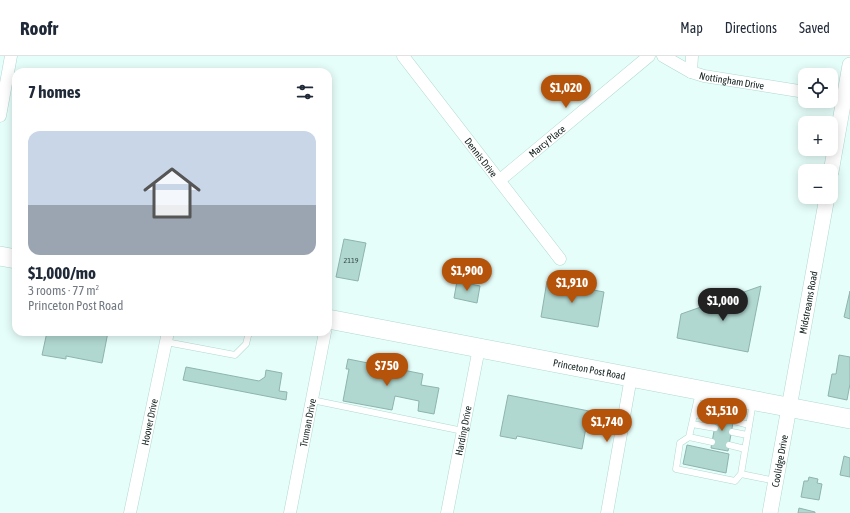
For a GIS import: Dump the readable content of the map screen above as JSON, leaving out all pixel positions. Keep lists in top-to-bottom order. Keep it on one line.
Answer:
{"streets":{"main road":["Princeton Post Road"],"street":["Nottingham Drive","Marcy Place","Dennis Drive","Midstreams Road","Hoover Drive","Truman Drive","Harding Drive","Coolidge Drive"]},"crossings":[["Marcy Place","Dennis Drive"],["Midstreams Road","Princeton Post Road"],["Midstreams Road","Coolidge Drive"],["Princeton Post Road","Harding Drive"],["Princeton Post Road","Coolidge Drive"]],"house_numbers":["2119"],"page":{"header":"Roofr","nav":["Map","Directions","Saved"],"map_buttons":["+","−"],"heading":"7 homes","price":["$1,020","$1,900","$1,910","$1,000","$750","$1,510","$1,740"],"list":[{"name":"$1,000/mo","note":"3 rooms · 77 m² · Princeton Post Road"}]}}
